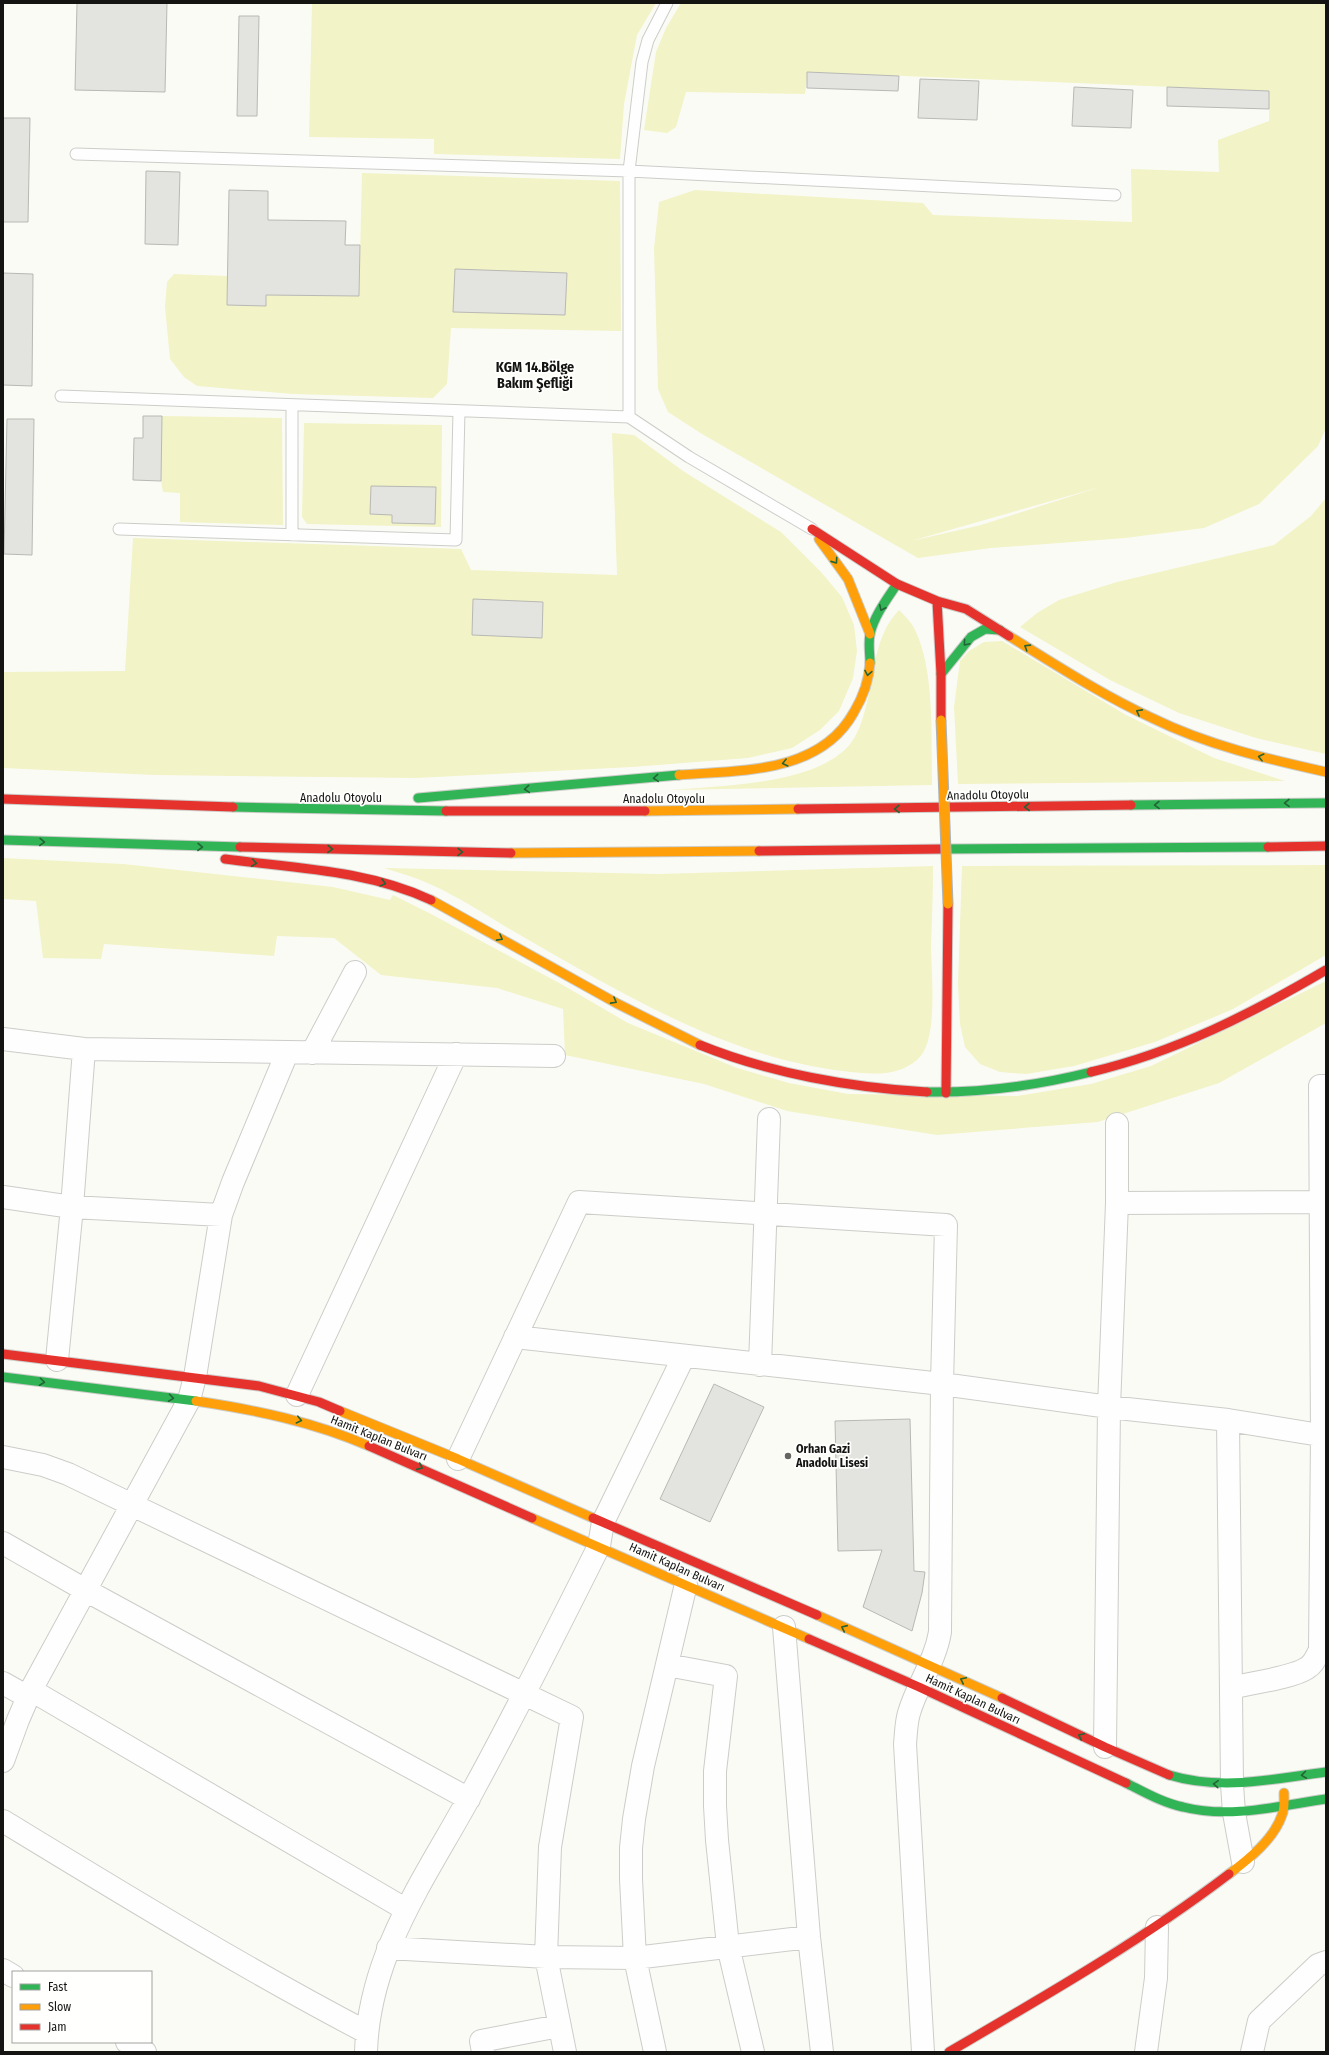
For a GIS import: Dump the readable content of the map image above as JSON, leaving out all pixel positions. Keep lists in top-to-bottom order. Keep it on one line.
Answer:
{"streets":{"main road":["Anadolu Otoyolu","Hamit Kaplan Bulvarı"]},"districts":["KGM 14.Bölge Bakım Şefliği"],"places":["Orhan Gazi Anadolu Lisesi"],"legend":["Fast","Slow","Jam"]}
